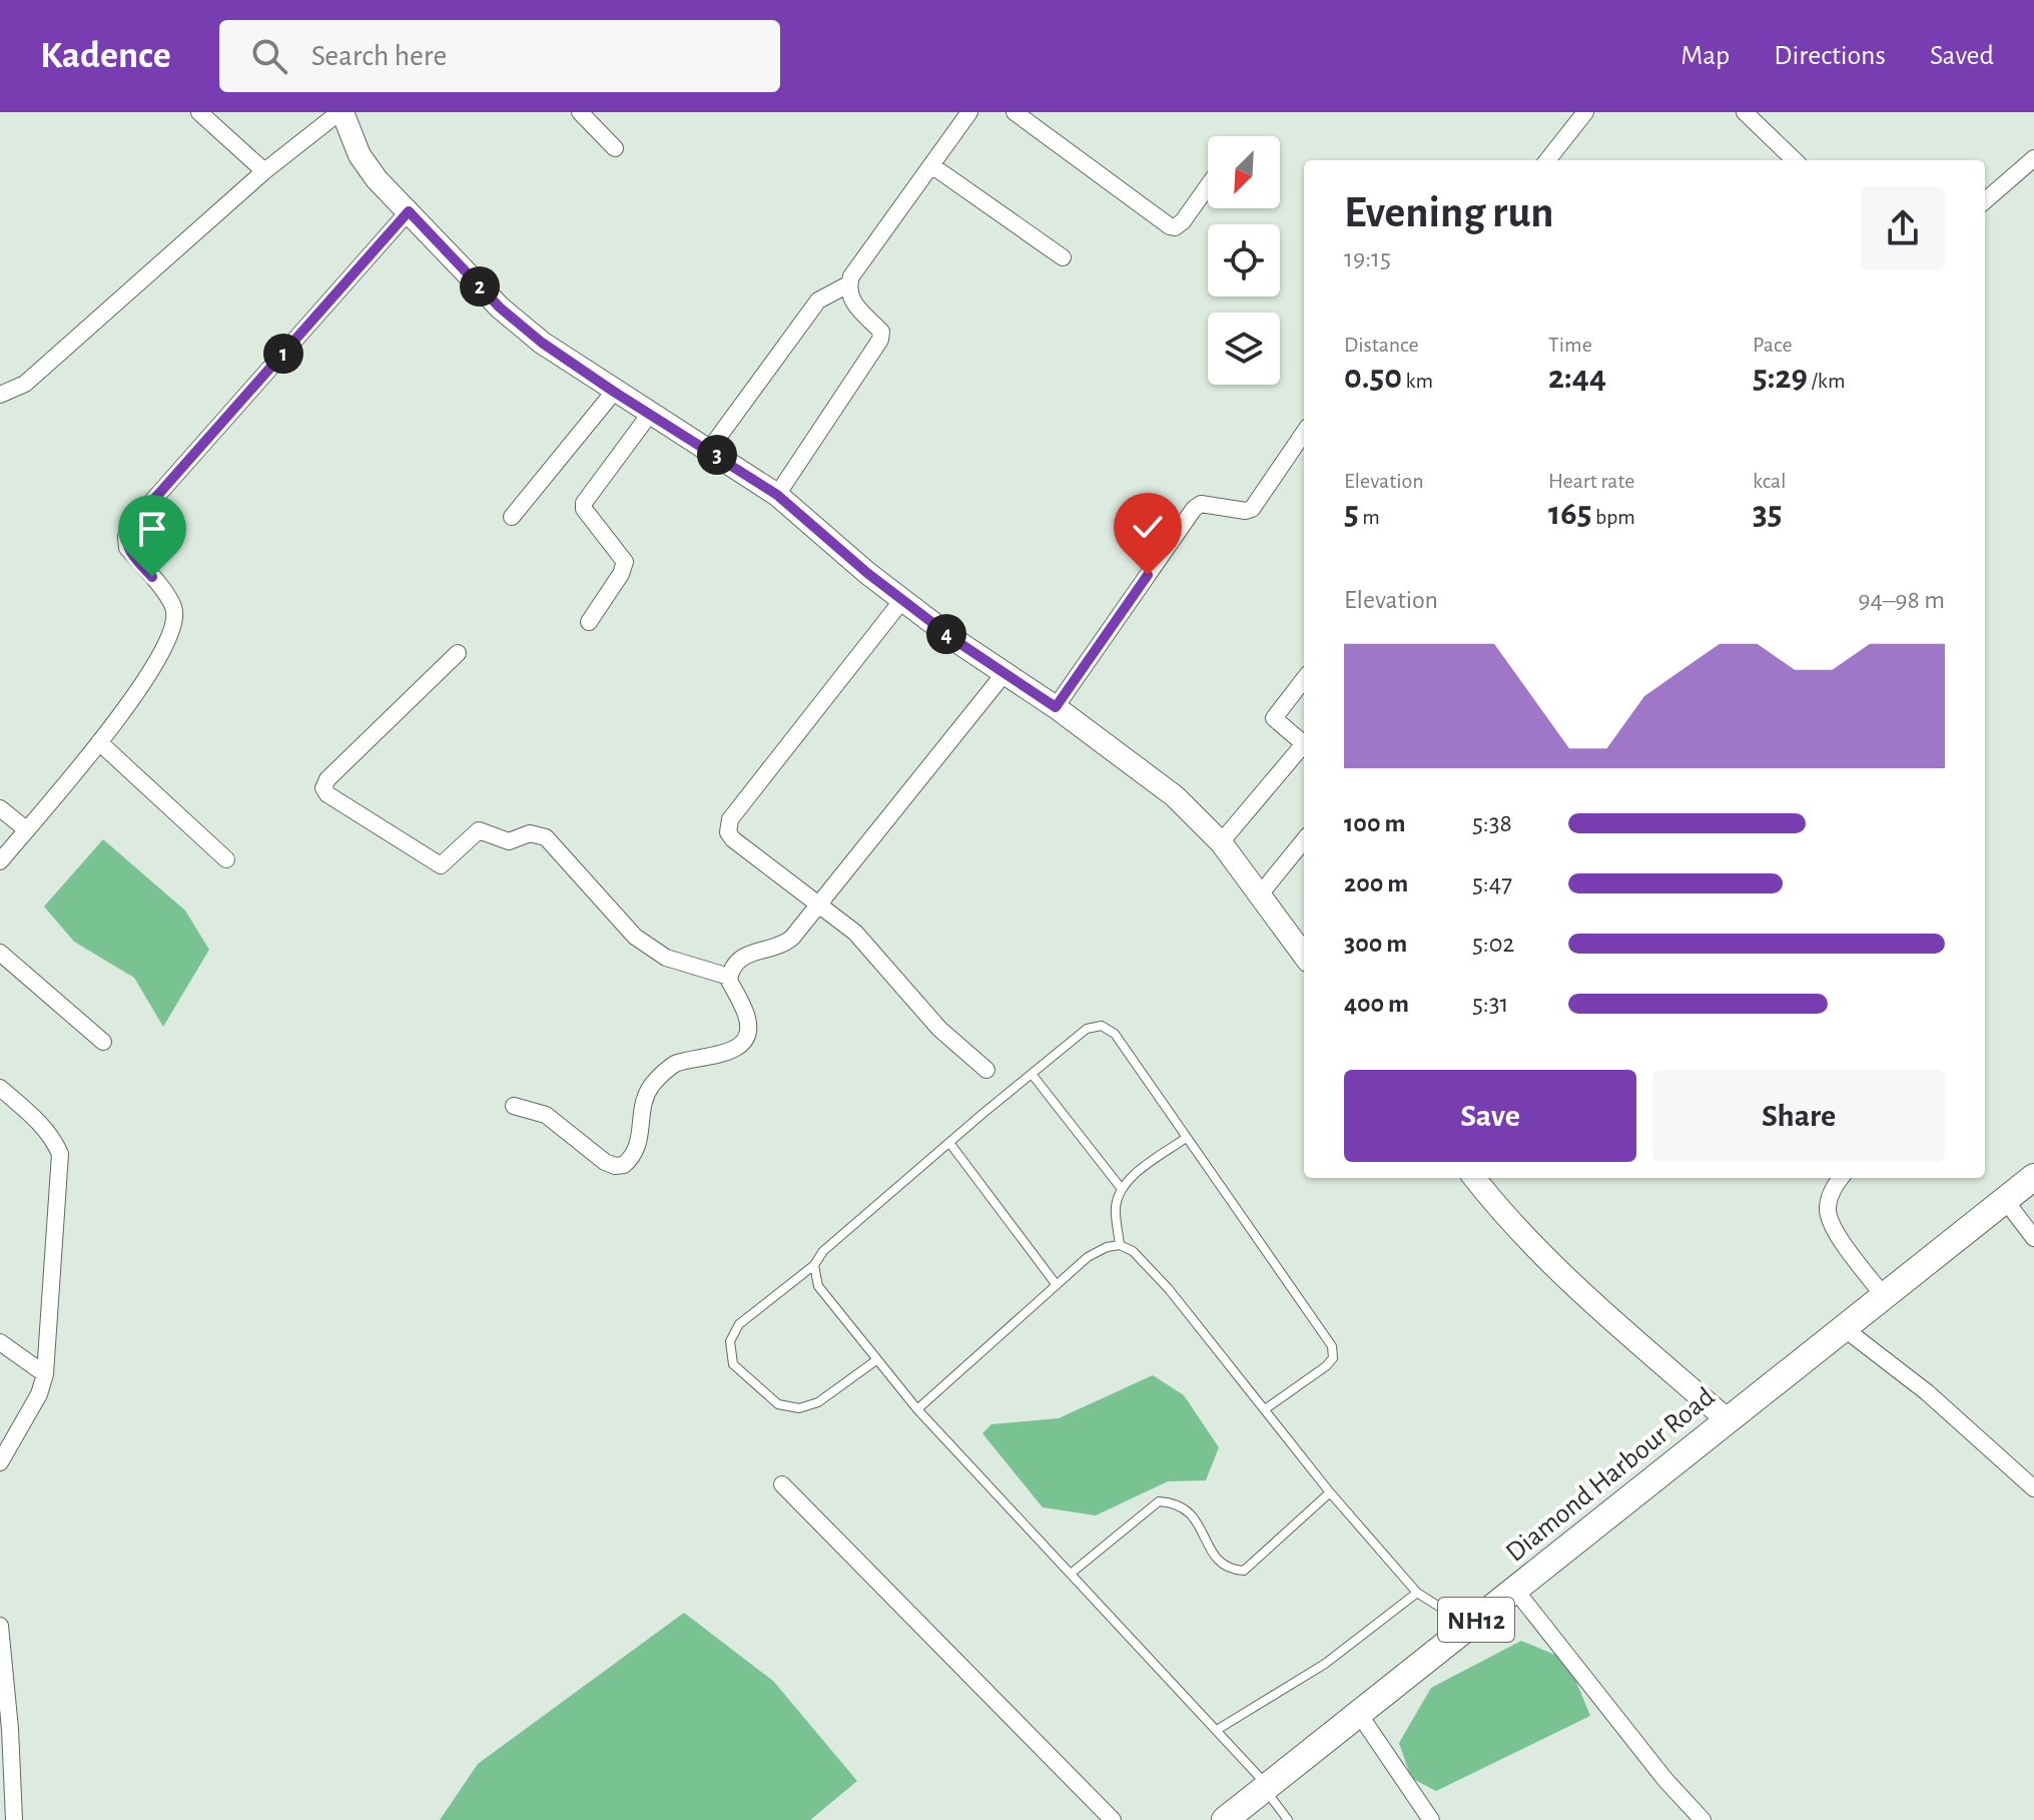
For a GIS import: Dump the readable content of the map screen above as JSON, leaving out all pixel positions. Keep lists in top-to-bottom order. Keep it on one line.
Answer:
{"streets":{"highway":["Diamond Harbour Road","NH12"]},"north":"bottom left","page":{"header":"Kadence","search":"Search here","nav":["Map","Directions","Saved"],"heading":["Evening run","19:15"],"pins":["2","1","3","4"],"stats":[["Distance","0.50 km"],["Time","2:44"],["Pace","5:29 /km"],["Elevation","5 m"],["Heart rate","165 bpm"],["kcal","35"]],"chart":["Elevation","94–98 m"],"list":[{"name":"100 m","note":"5:38"},{"name":"200 m","note":"5:47"},{"name":"300 m","note":"5:02"},{"name":"400 m","note":"5:31"}],"buttons":["Save","Share"]}}
